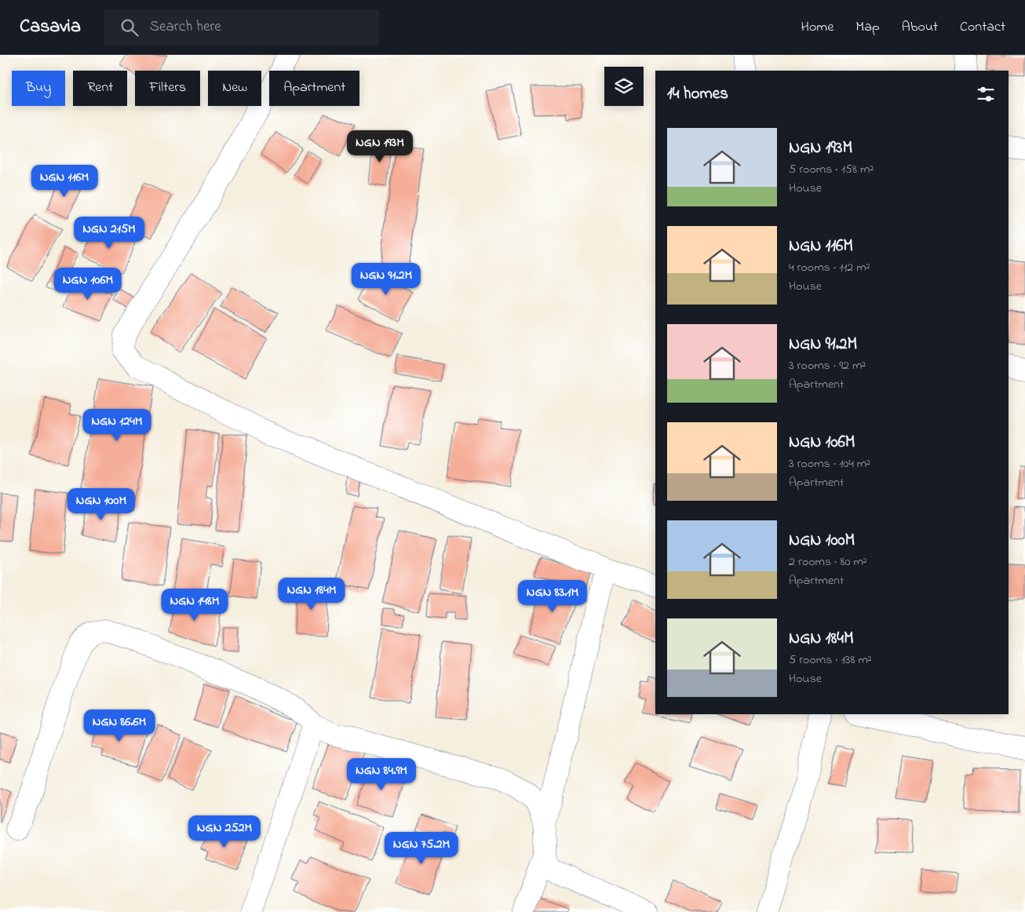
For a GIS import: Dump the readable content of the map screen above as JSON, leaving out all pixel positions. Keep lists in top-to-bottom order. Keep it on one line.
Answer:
{"page":{"header":"Casavia","search":"Search here","nav":["Home","Map","About","Contact"],"chip":["Buy","Rent","Filters","New","Apartment"],"heading":"14 homes","list":[{"name":"NGN 193M","note":"5 rooms · 158 m² · House"},{"name":"NGN 116M","note":"4 rooms · 112 m² · House"},{"name":"NGN 91.2M","note":"3 rooms · 92 m² · Apartment"},{"name":"NGN 106M","note":"3 rooms · 104 m² · Apartment"},{"name":"NGN 100M","note":"2 rooms · 80 m² · Apartment"},{"name":"NGN 184M","note":"5 rooms · 138 m² · House"}],"price":["NGN 193M","NGN 116M","NGN 215M","NGN 91.2M","NGN 106M","NGN 124M","NGN 100M","NGN 184M","NGN 83.1M","NGN 148M","NGN 86.6M","NGN 84.9M","NGN 252M","NGN 75.2M"]}}
